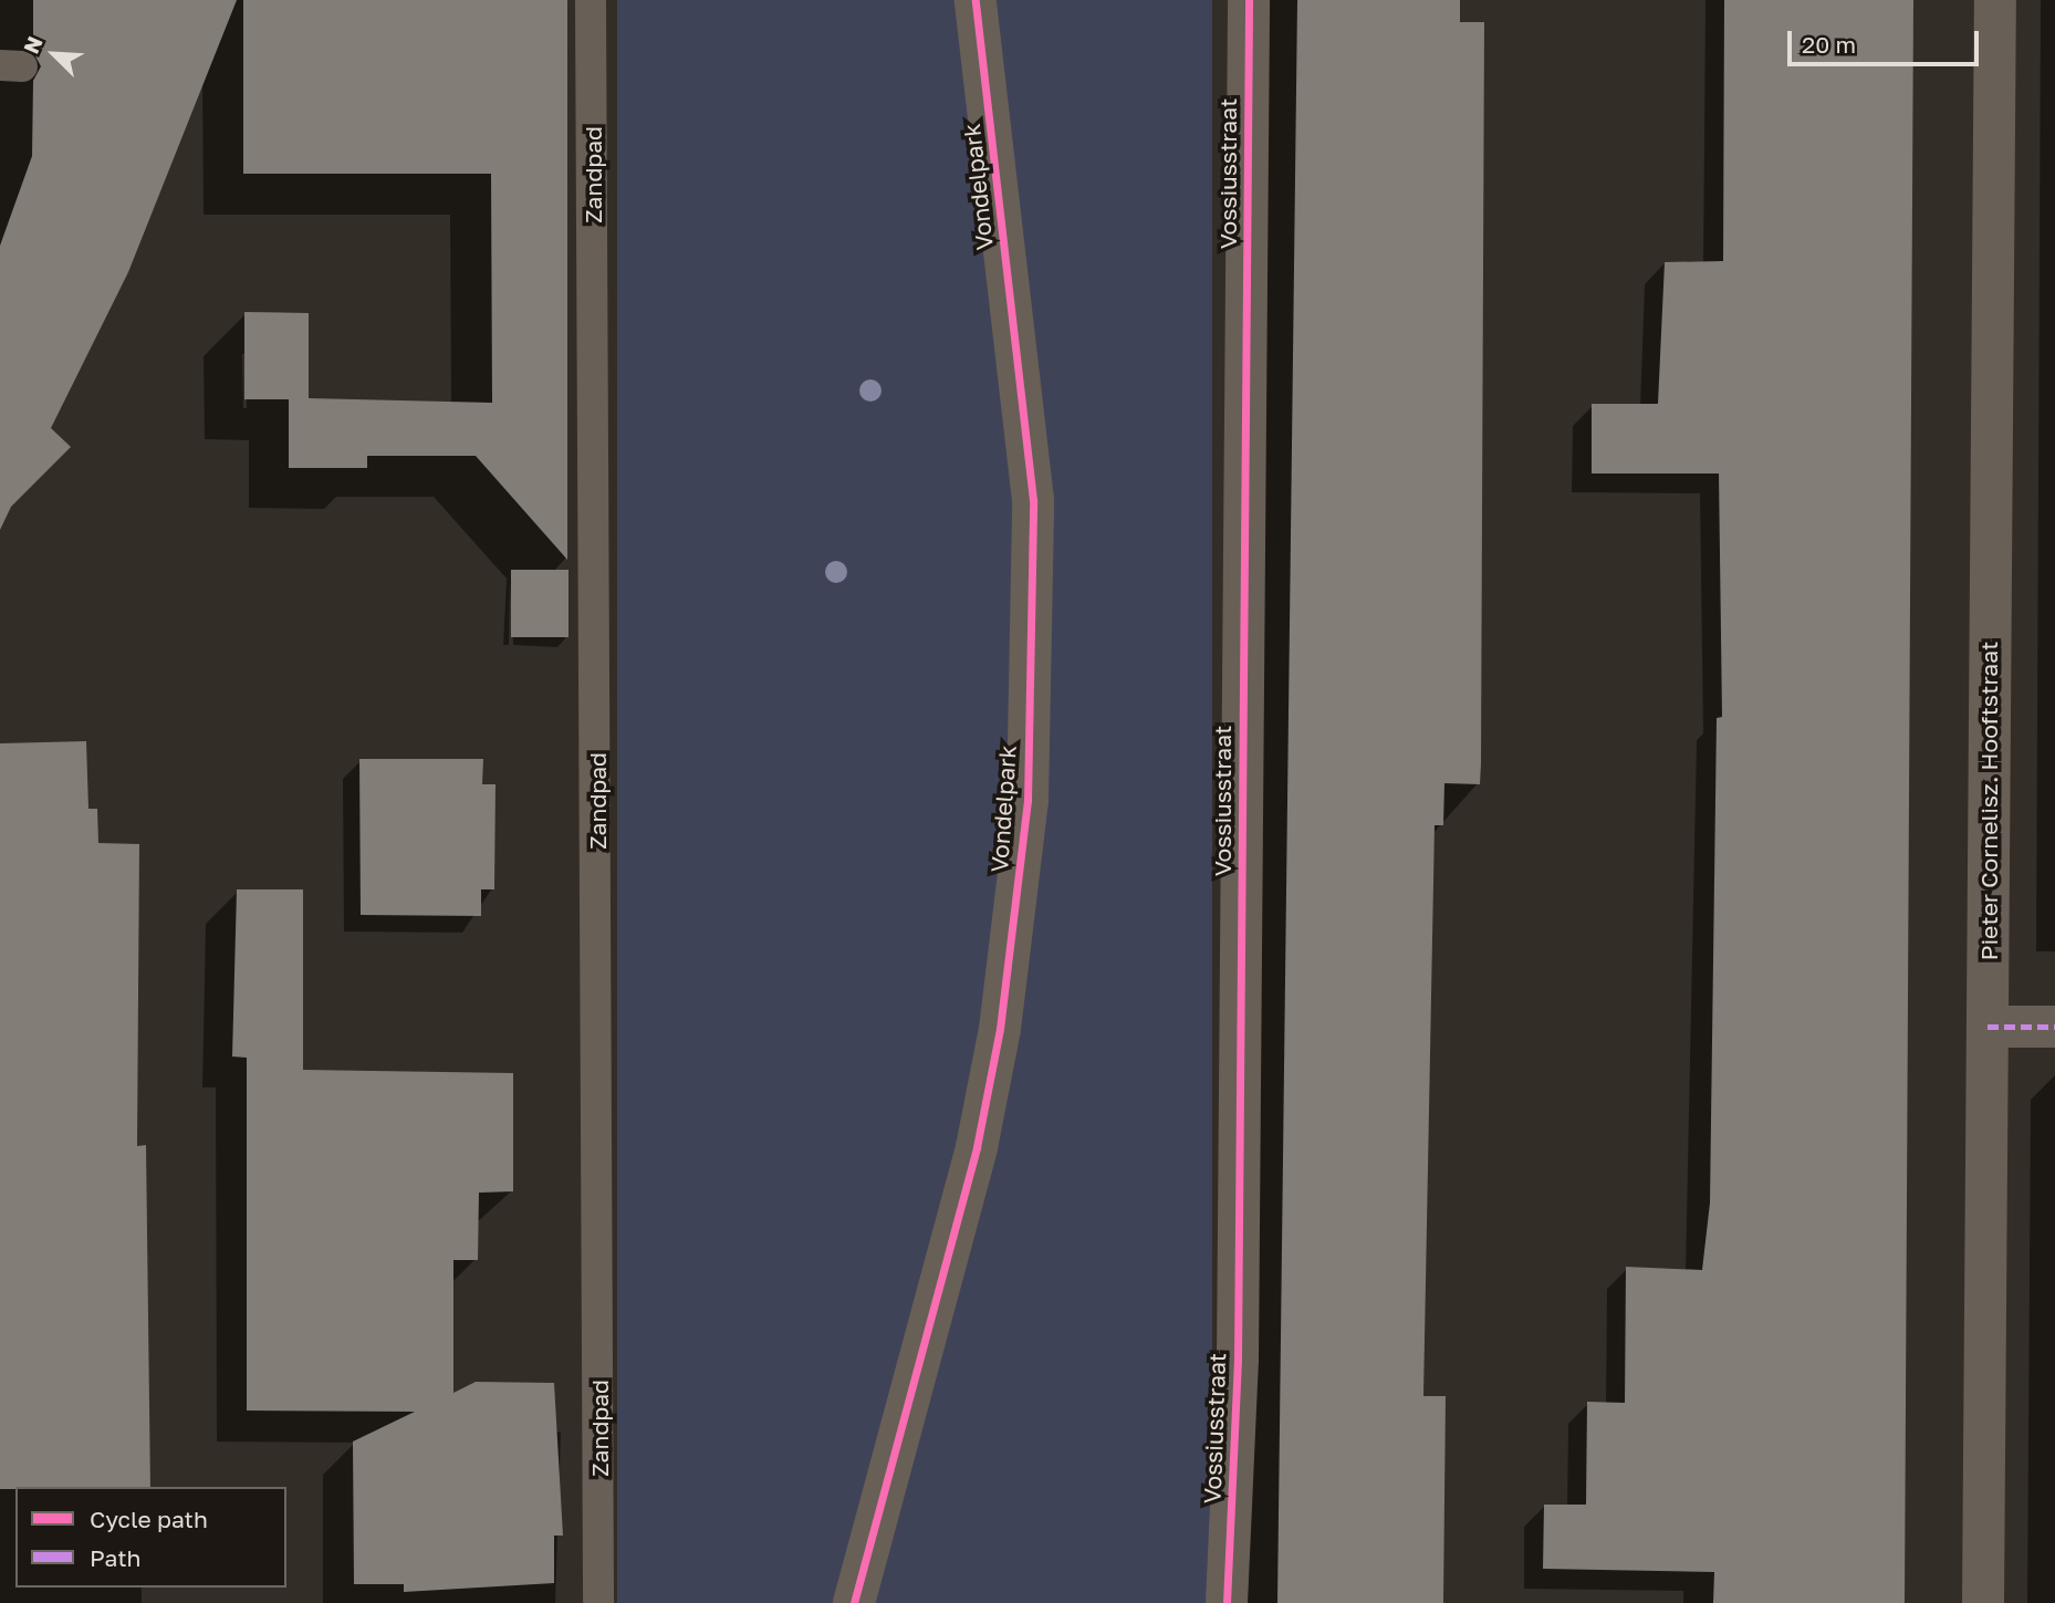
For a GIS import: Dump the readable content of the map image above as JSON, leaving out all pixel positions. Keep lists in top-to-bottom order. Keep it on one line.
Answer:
{"streets":{"street":["Vossiusstraat","Vondelpark","Pieter Cornelisz. Hooftstraat"],"lane":["Zandpad"]},"legend":["Cycle path","Path"],"scale_bar":"20 m","north":"top left"}
